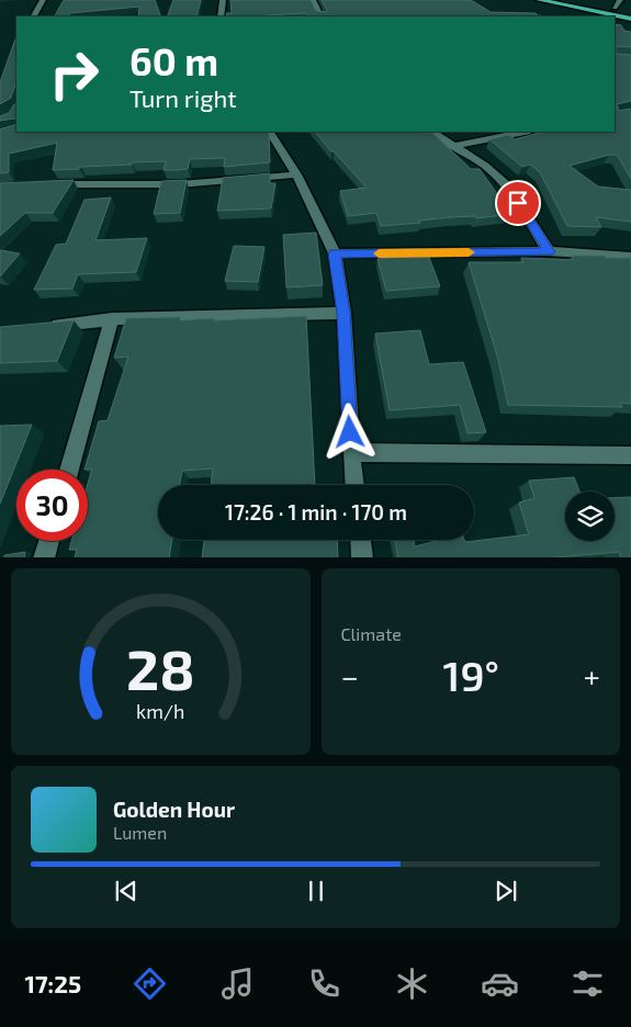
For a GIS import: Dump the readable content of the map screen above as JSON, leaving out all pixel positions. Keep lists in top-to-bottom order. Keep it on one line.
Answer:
{"page":{"turn":["60 m","Turn right"],"limit":"30","trip":"17:26 · 1 min · 170 m","tile":"Climate","heat":["−","19°","+"],"song":["Golden Hour","Lumen"],"tabs":"17:25","gauge":["28","km/h"]}}
